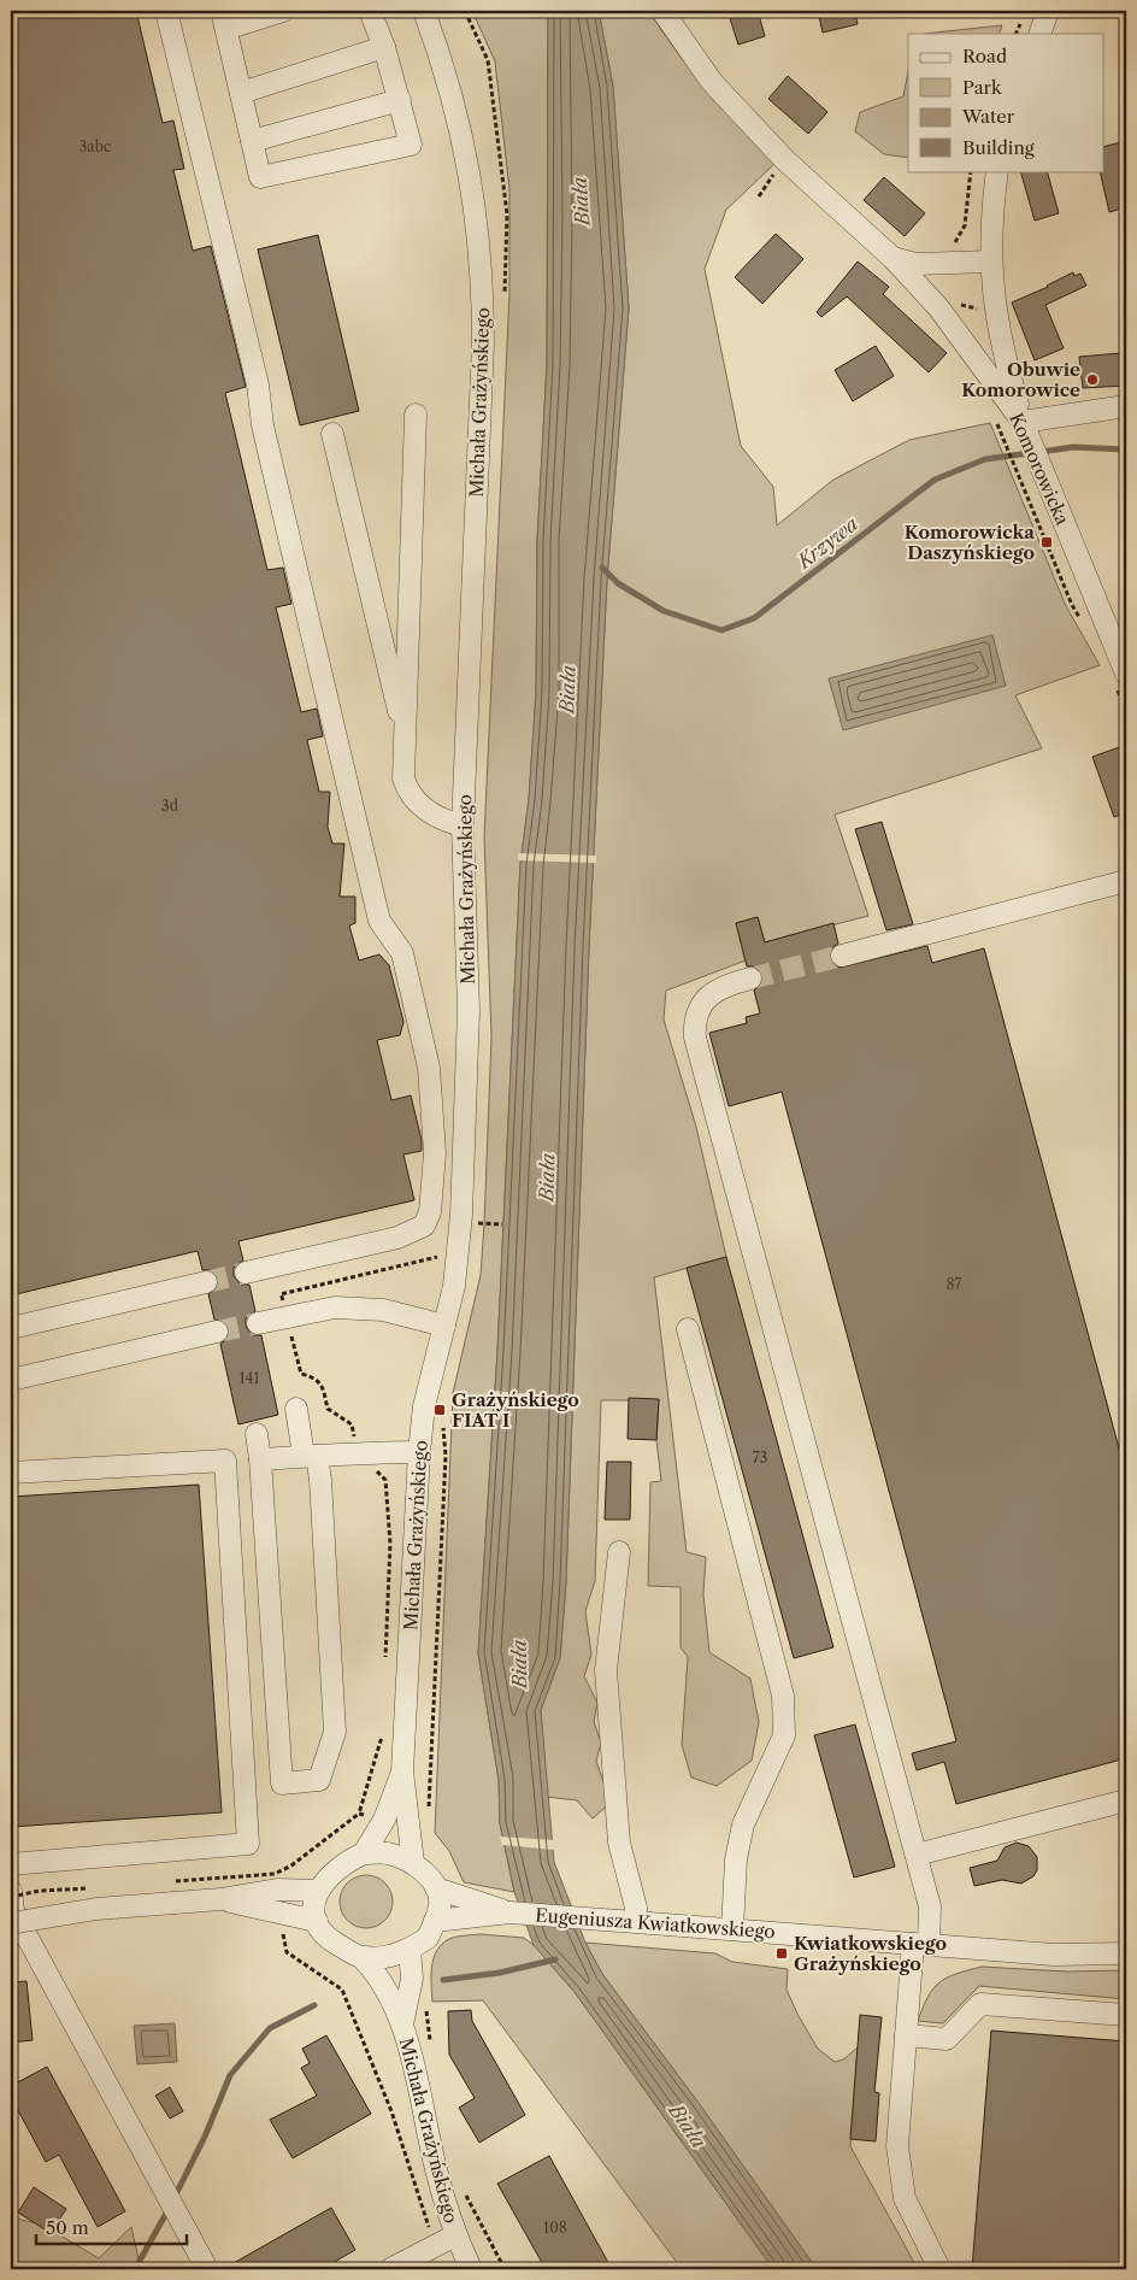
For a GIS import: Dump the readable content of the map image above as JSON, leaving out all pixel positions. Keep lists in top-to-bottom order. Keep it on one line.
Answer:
{"streets":{"street":["Michała Grażyńskiego","Komorowicka","Eugeniusza Kwiatkowskiego"]},"crossings":[["Michała Grażyńskiego","Eugeniusza Kwiatkowskiego"]],"water":["Biała","Krzywa"],"places":{"other":["Obuwie Komorowice"],"transit":["Komorowicka Daszyńskiego","Grażyńskiego FIAT I","Kwiatkowskiego Grażyńskiego"]},"house_numbers":["3abc","3d","87","141","73","108"],"legend":["Road","Park","Water","Building"],"scale_bar":"50 m"}
